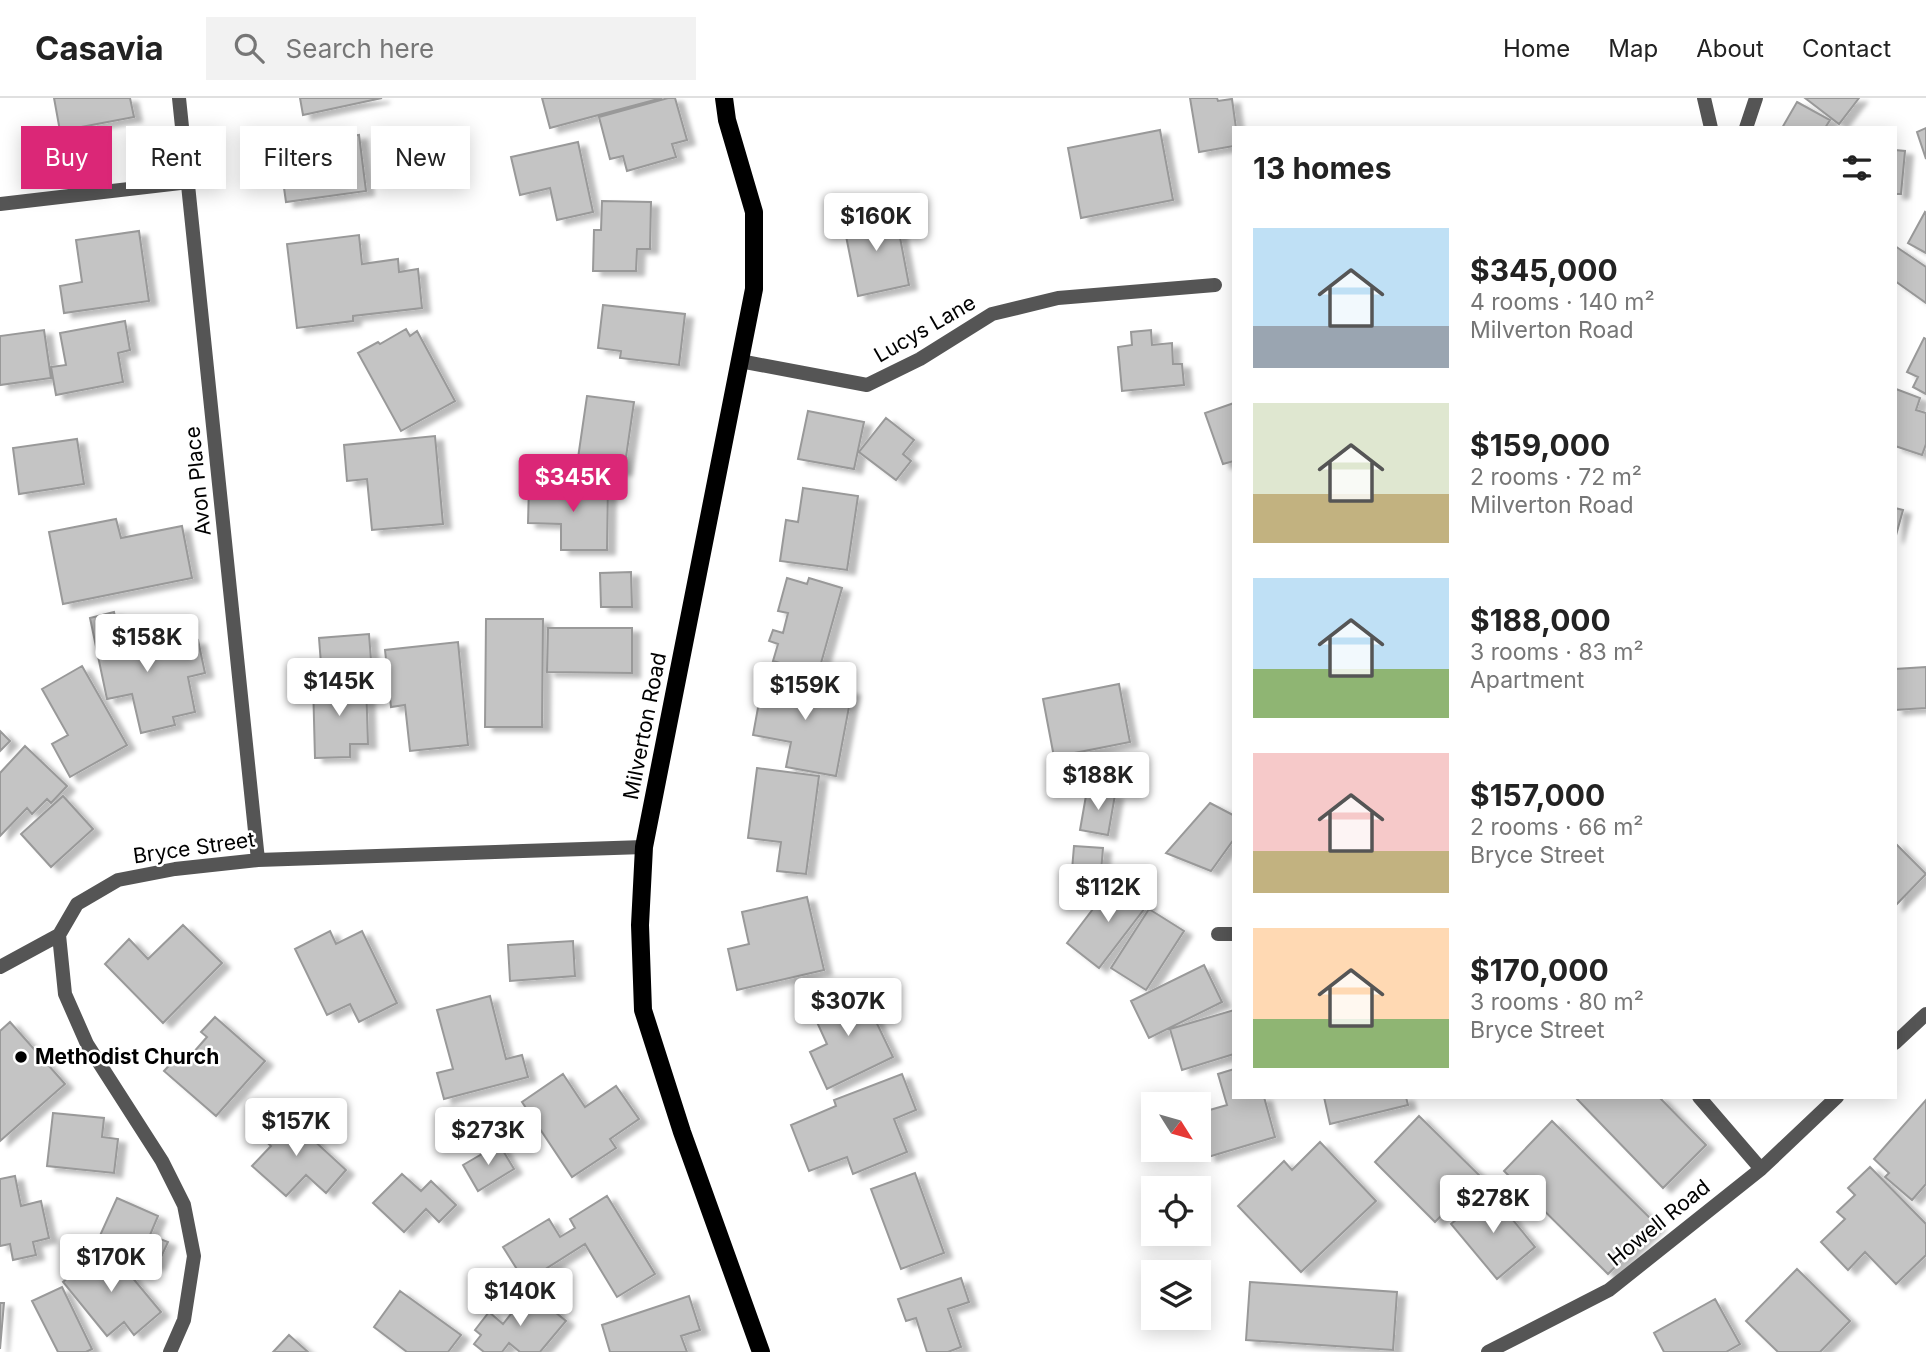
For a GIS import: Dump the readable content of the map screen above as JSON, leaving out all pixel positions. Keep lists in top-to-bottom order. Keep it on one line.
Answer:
{"streets":{"main road":["Milverton Road"],"street":["Lucys Lane","Avon Place","Bryce Street","Howell Road"]},"crossings":[["Lucys Lane","Milverton Road"],["Avon Place","Bryce Street"],["Milverton Road","Bryce Street"]],"places":["Methodist Church"],"north":"bottom right","page":{"header":"Casavia","search":"Search here","nav":["Home","Map","About","Contact"],"chip":["Buy","Rent","Filters","New"],"heading":"13 homes","price":["$160K","$345K","$158K","$145K","$159K","$188K","$112K","$307K","$157K","$273K","$278K","$170K","$140K"],"list":[{"name":"$345,000","note":"4 rooms · 140 m² · Milverton Road"},{"name":"$159,000","note":"2 rooms · 72 m² · Milverton Road"},{"name":"$188,000","note":"3 rooms · 83 m² · Apartment"},{"name":"$157,000","note":"2 rooms · 66 m² · Bryce Street"},{"name":"$170,000","note":"3 rooms · 80 m² · Bryce Street"}]}}
